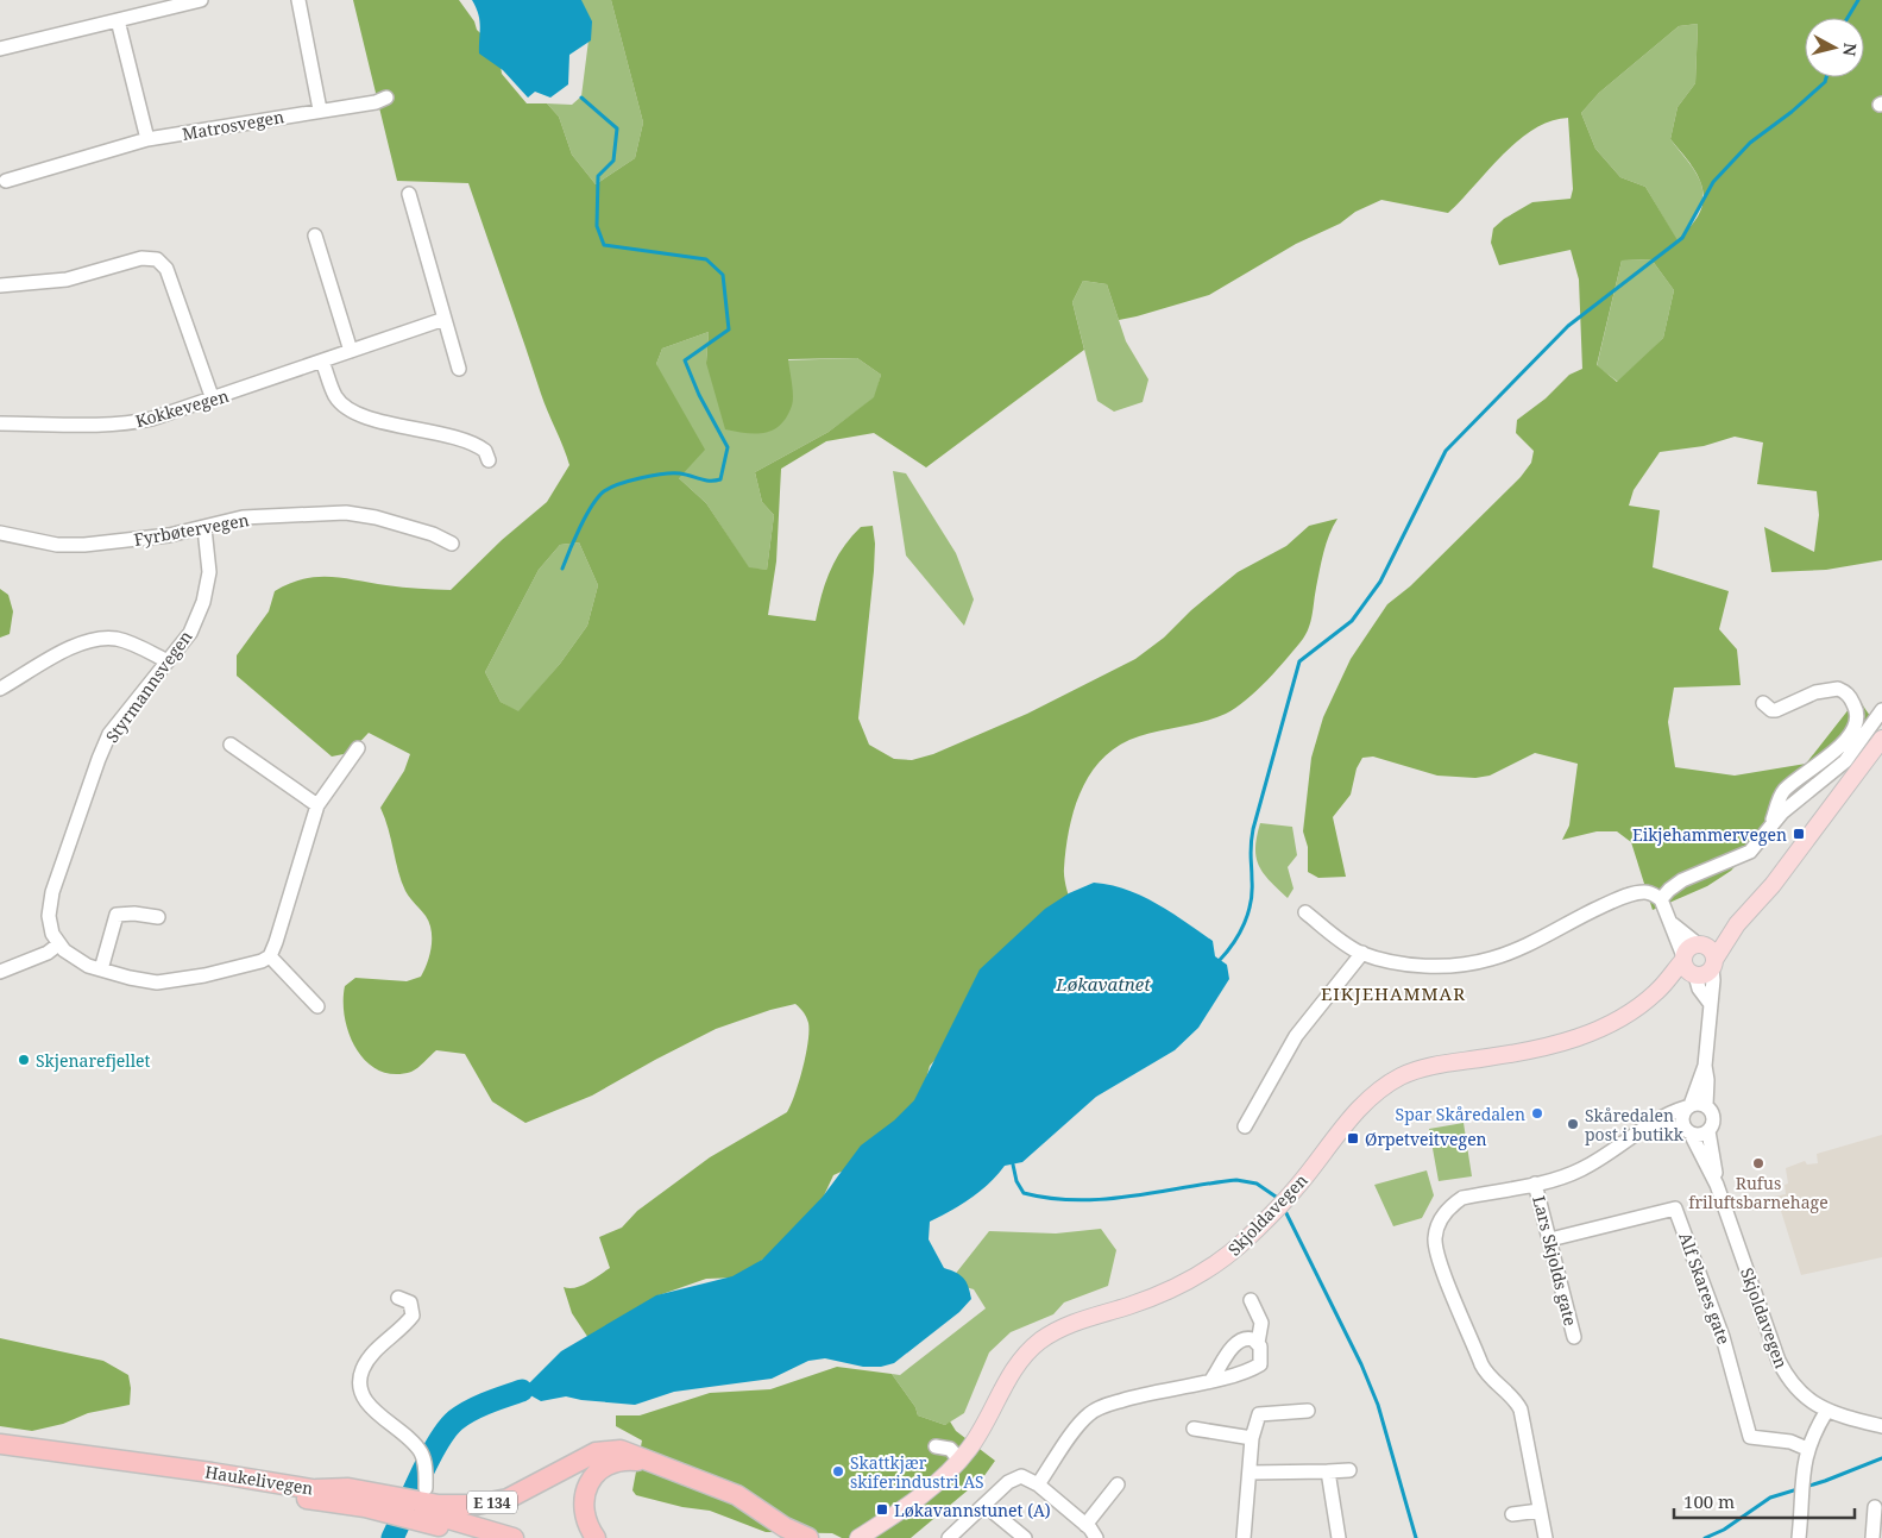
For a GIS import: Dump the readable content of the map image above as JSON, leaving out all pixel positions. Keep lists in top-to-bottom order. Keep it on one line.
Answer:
{"streets":{"highway":["Haukelivegen","E 134"],"main road":["Skjoldavegen"],"street":["Matrosvegen","Kokkevegen","Fyrbøtervegen","Styrmannsvegen","Lars Skjolds gate","Alf Skares gate"]},"crossings":[["Fyrbøtervegen","Styrmannsvegen"],["Lars Skjolds gate","Alf Skares gate"],["Haukelivegen","E 134"]],"districts":["EIKJEHAMMAR"],"water":["Løkavatnet"],"places":{"transit":["Eikjehammervegen","Ørpetveitvegen","Løkavannstunet (A)"],"other":["Skjenarefjellet","Spar Skåredalen","Skåredalen post i butikk","Rufus friluftsbarnehage","Skattkjær skiferindustri AS"]},"scale_bar":"100 m","north":"right"}
